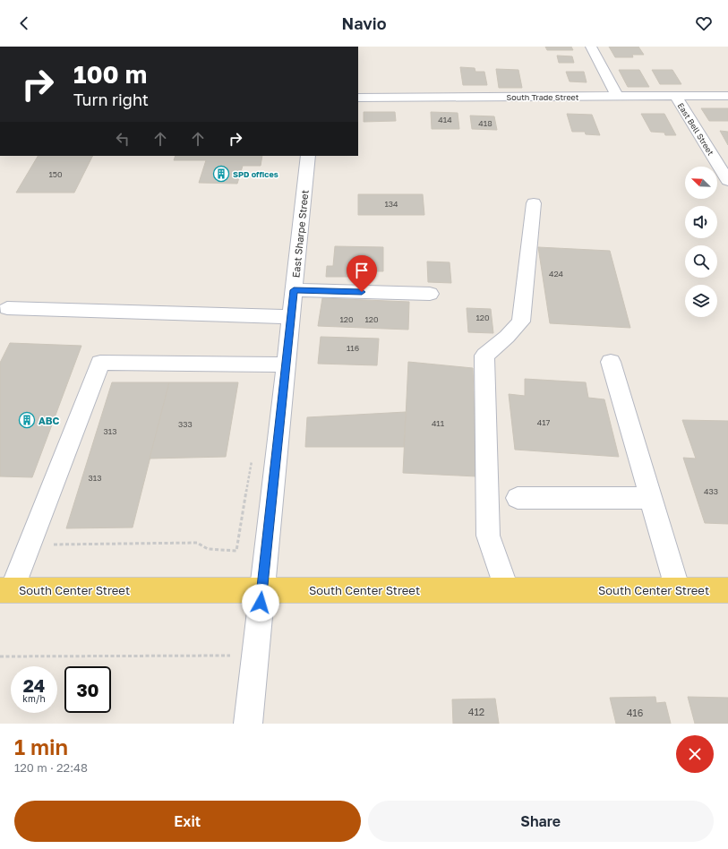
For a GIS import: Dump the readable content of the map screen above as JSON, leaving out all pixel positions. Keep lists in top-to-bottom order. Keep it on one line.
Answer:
{"streets":{"main road":["South Center Street"],"street":["South Trade Street","East Bell Street","East Sharpe Street"]},"crossings":[["South Trade Street","East Bell Street"],["East Sharpe Street","South Center Street"]],"places":{"building":["SPD offices","ABC"]},"house_numbers":["414","418","150","134","424","120","120","120","116","417","411","333","313","313","433","412","416"],"north":"top left","page":{"header":"Navio","turn":["100 m","Turn right"],"speed":"24 km/h","limit":"30","heading":["1 min","120 m · 22:48"],"buttons":["Exit","Share"]}}
